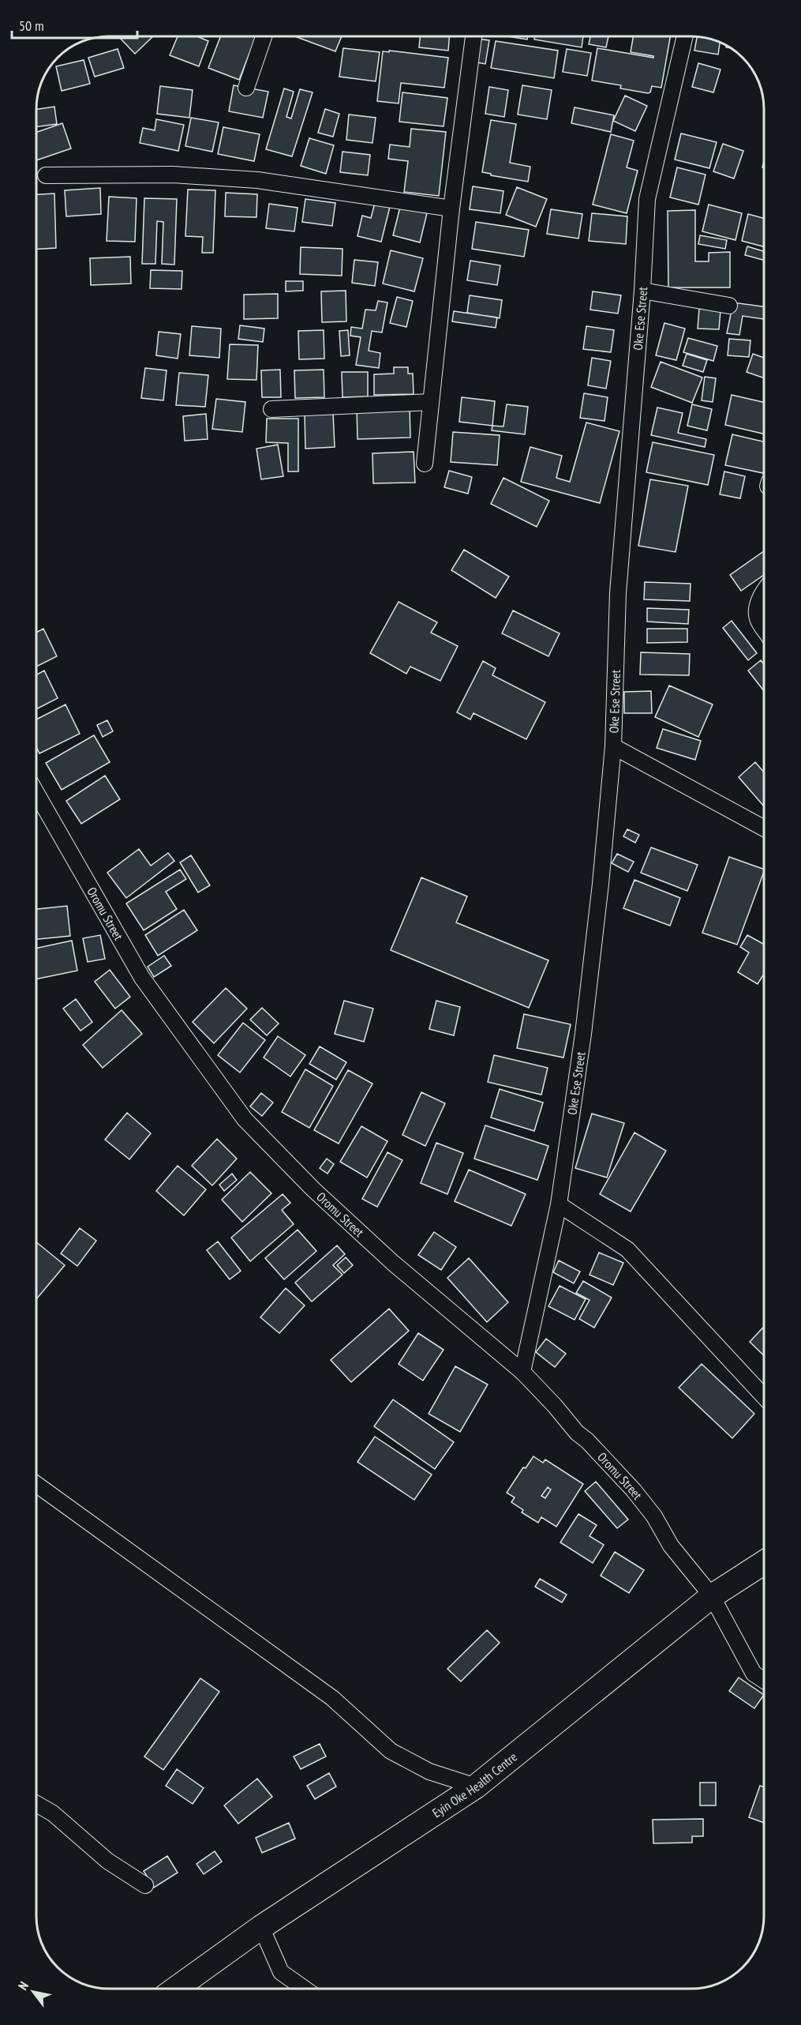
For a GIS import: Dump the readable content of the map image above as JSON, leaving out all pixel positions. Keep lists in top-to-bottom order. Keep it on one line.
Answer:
{"streets":{"main road":["Eyin Oke Health Centre"],"street":["Oke Ese Street","Oromu Street"]},"crossings":[["Oke Ese Street","Oromu Street"],["Oromu Street","Eyin Oke Health Centre"]],"scale_bar":"50 m","north":"top left"}
